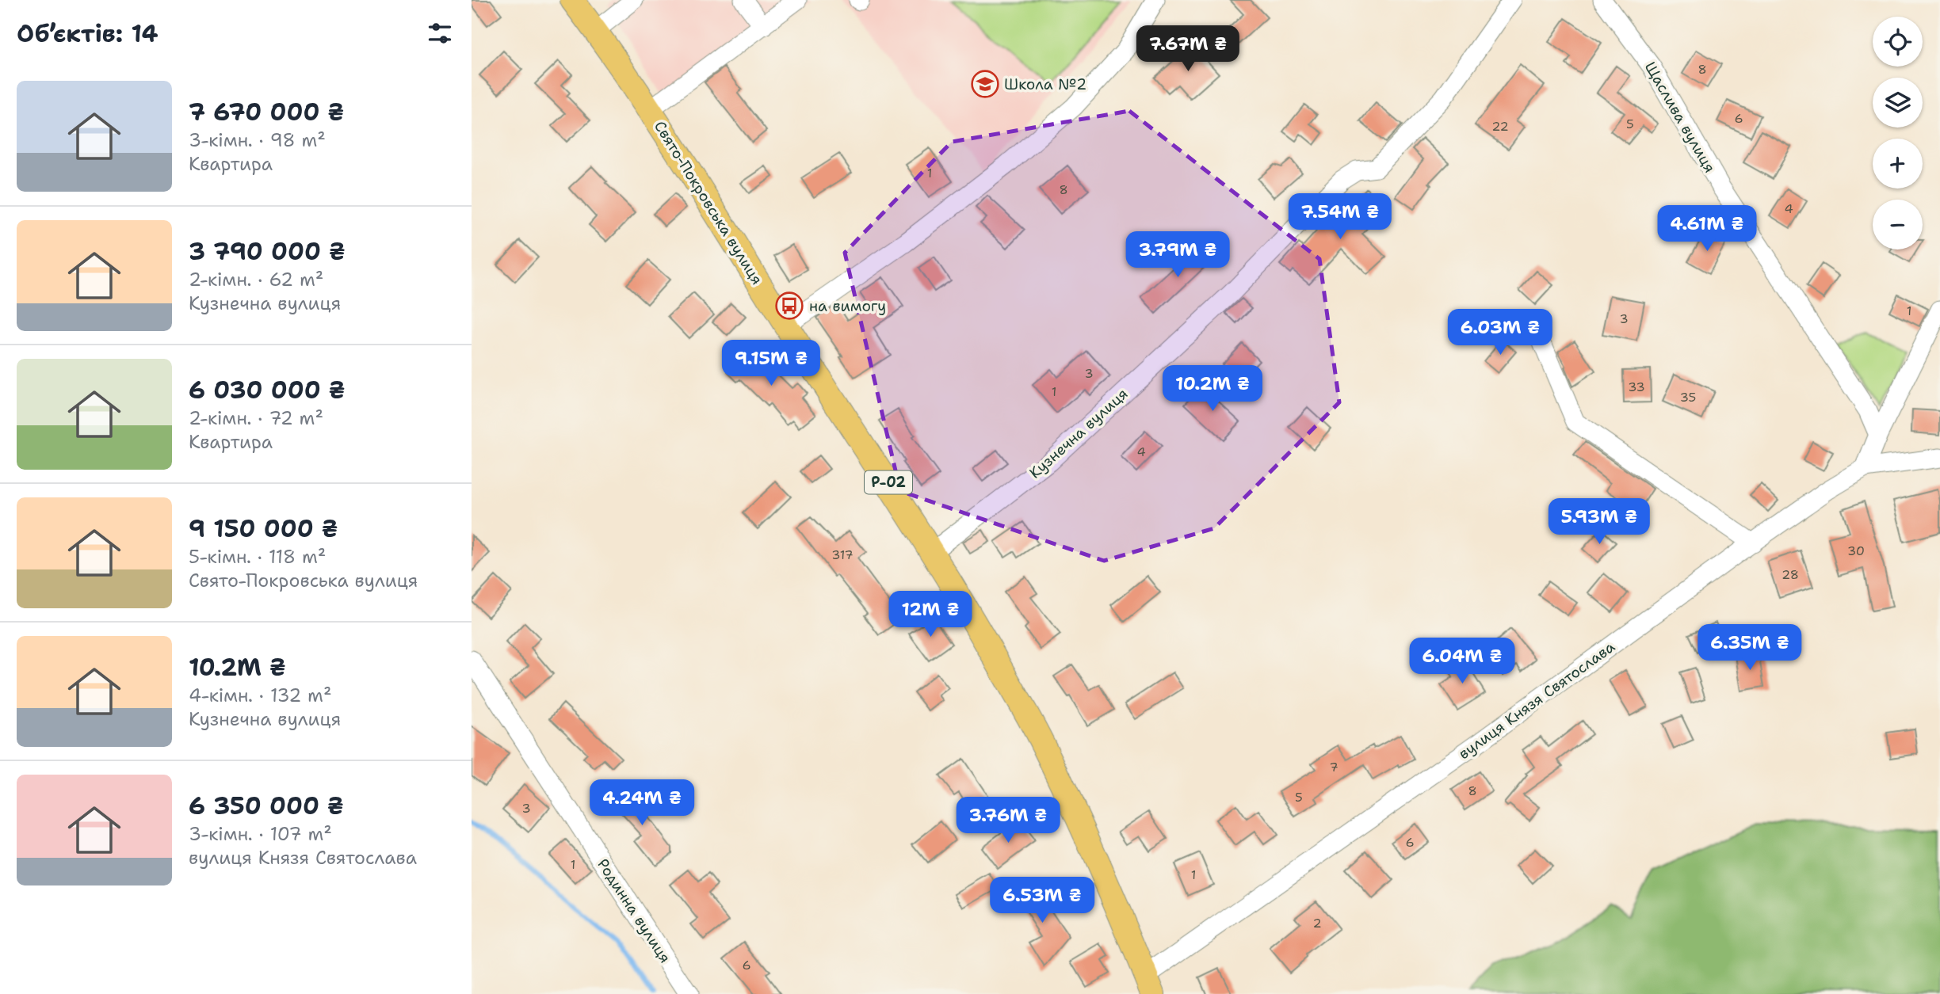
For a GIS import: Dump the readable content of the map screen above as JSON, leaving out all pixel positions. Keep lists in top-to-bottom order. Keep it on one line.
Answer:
{"streets":{"main road":["Свято-Покровська вулиця","Р-02"],"street":["Щаслива вулиця","Кузнечна вулиця","вулиця Князя Святослава","Родинна вулиця"]},"crossings":[["Свято-Покровська вулиця","Кузнечна вулиця"],["Свято-Покровська вулиця","вулиця Князя Святослава"]],"places":{"school or university":["Школа №2"],"bus stop":["на вимогу"]},"house_numbers":["8","6","5","22","1","8","4","1","3","3","33","1","35","4","30","317","28","7","8","5","3","6","1","1","2","6"],"page":{"heading":"Об’єктів: 14","map_buttons":["+","−"],"price":["7.67M ₴","7.54M ₴","4.61M ₴","3.79M ₴","6.03M ₴","9.15M ₴","10.2M ₴","5.93M ₴","12M ₴","6.35M ₴","6.04M ₴","4.24M ₴","3.76M ₴","6.53M ₴"],"list":[{"name":"7 670 000 ₴","note":"3-кімн. · 98 m² · Квартира"},{"name":"3 790 000 ₴","note":"2-кімн. · 62 m² · Кузнечна вулиця"},{"name":"6 030 000 ₴","note":"2-кімн. · 72 m² · Квартира"},{"name":"9 150 000 ₴","note":"5-кімн. · 118 m² · Свято-Покровська вулиця"},{"name":"10.2M ₴","note":"4-кімн. · 132 m² · Кузнечна вулиця"},{"name":"6 350 000 ₴","note":"3-кімн. · 107 m² · вулиця Князя Святослава"}]}}
